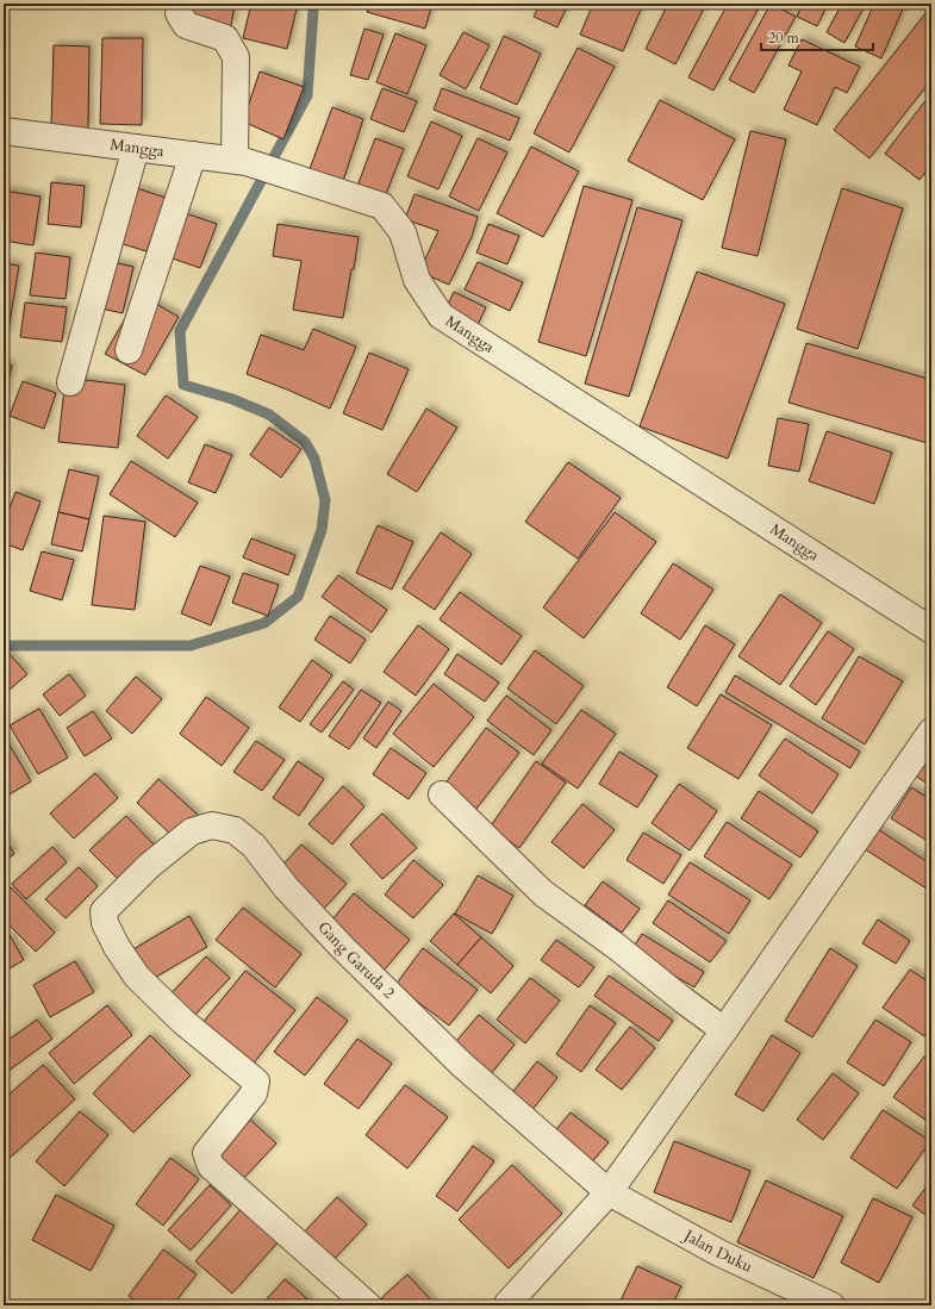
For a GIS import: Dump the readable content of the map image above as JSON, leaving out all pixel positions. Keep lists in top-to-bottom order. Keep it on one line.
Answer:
{"streets":{"street":["Mangga","Gang Garuda 2","Jalan Duku"]},"crossings":[["Gang Garuda 2","Jalan Duku"]],"scale_bar":"20 m"}
